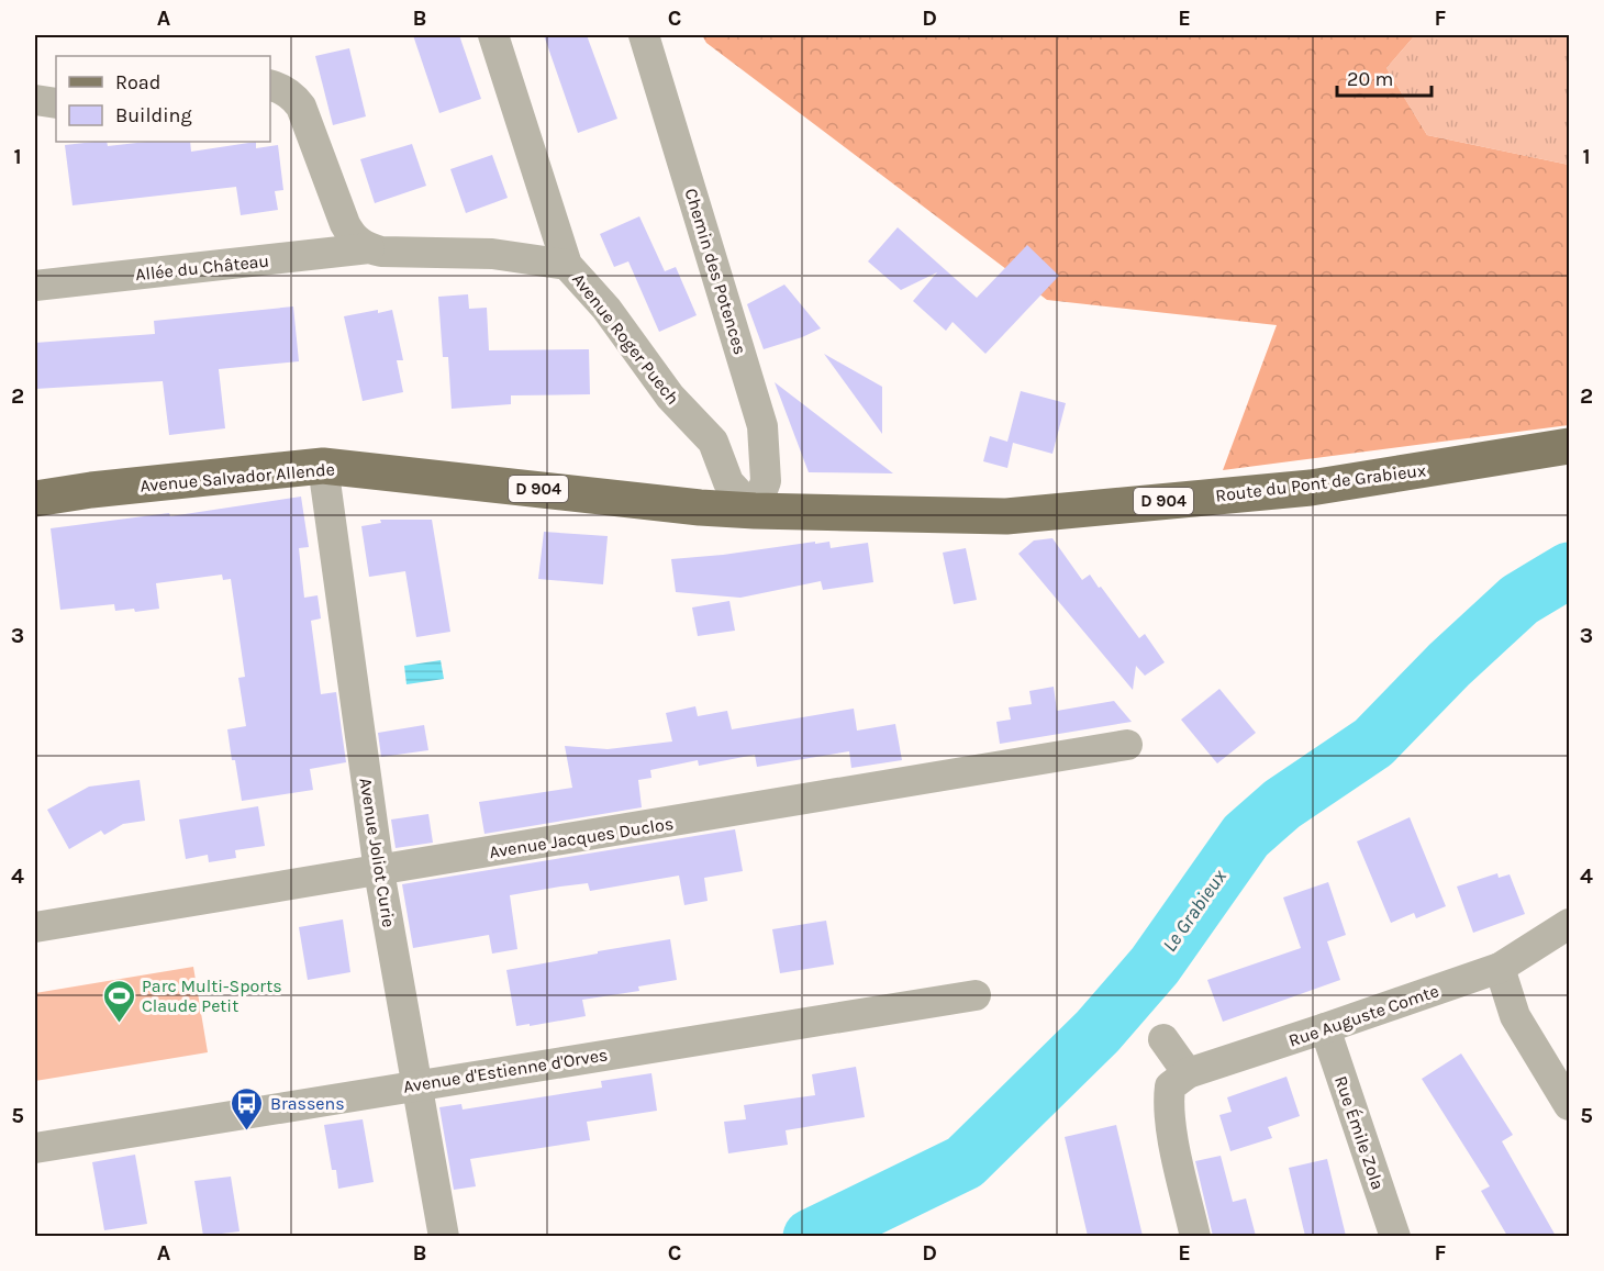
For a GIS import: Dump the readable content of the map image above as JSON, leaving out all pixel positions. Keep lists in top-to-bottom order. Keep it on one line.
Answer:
{"streets":{"main road":["Avenue Salvador Allende","Route du Pont de Grabieux","D 904"],"street":["Allée du Château","Chemin des Potences","Avenue Roger Puech","Avenue Jacques Duclos","Avenue Joliot Curie","Rue Auguste Comte","Avenue d'Estienne d'Orves","Rue Émile Zola"]},"crossings":[["Allée du Château","Avenue Roger Puech"],["Chemin des Potences","Avenue Roger Puech"],["Chemin des Potences","Avenue Salvador Allende"],["Chemin des Potences","Route du Pont de Grabieux"],["Avenue Roger Puech","Avenue Salvador Allende"],["Avenue Roger Puech","Route du Pont de Grabieux"],["Avenue Salvador Allende","Route du Pont de Grabieux"],["Avenue Salvador Allende","Avenue Joliot Curie"],["Avenue Jacques Duclos","Avenue Joliot Curie"],["Avenue Joliot Curie","Avenue d'Estienne d'Orves"],["Rue Auguste Comte","Rue Émile Zola"]],"water":["Le Grabieux"],"places":{"sports":["Parc Multi-Sports Claude Petit"],"bus stop":["Brassens"]},"legend":["Road","Building"],"scale_bar":"20 m","grid":{"columns":["A","B","C","D","E","F"],"rows":["1","2","3","4","5"]}}
